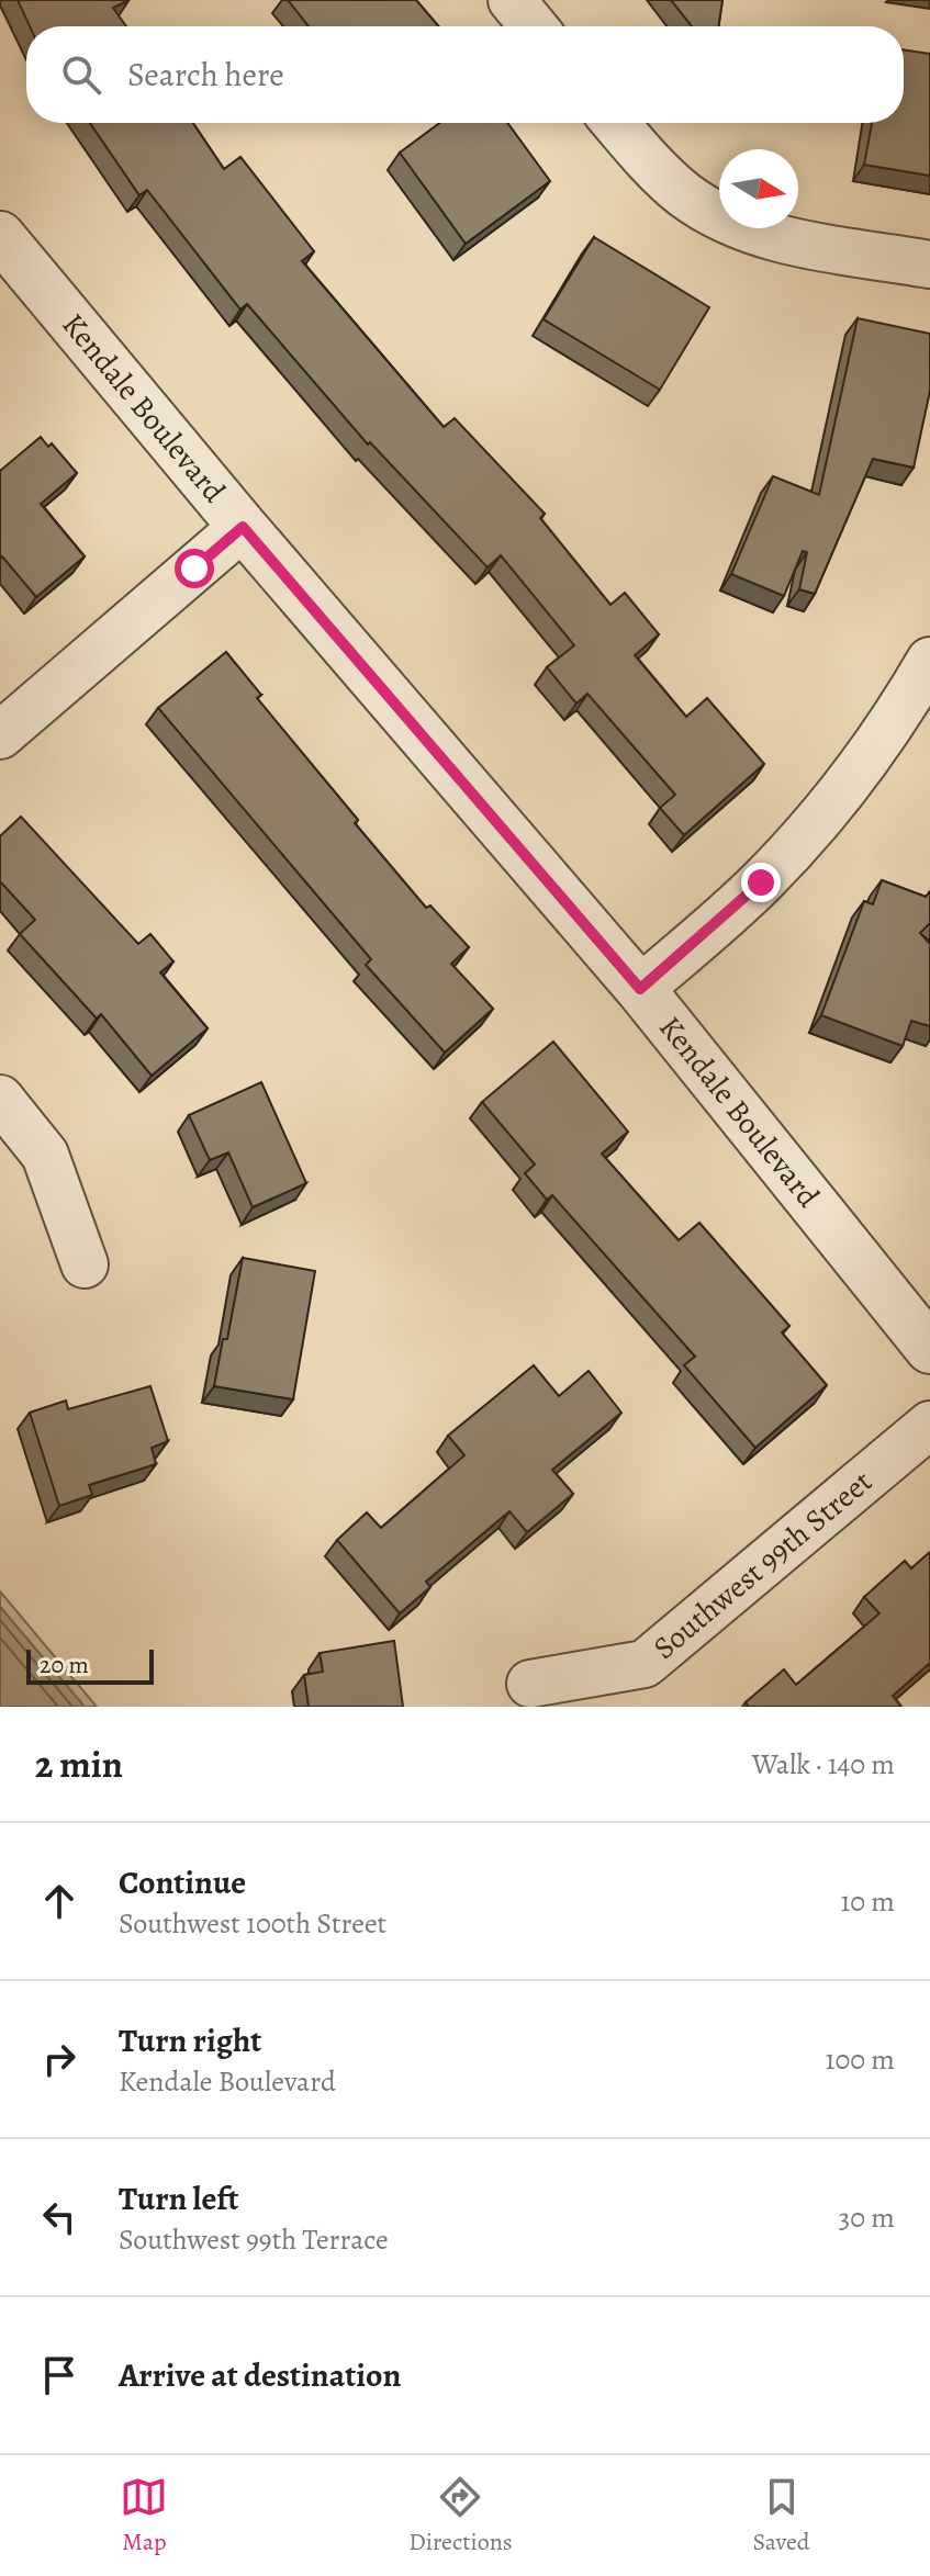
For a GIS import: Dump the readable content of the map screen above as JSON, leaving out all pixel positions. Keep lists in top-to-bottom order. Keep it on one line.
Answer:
{"streets":{"street":["Kendale Boulevard","Southwest 99th Street"]},"scale_bar":"20 m","north":"right","page":{"search":"Search here","scale":"20 m","heading":["2 min","Walk · 140 m"],"list":[["Continue","Southwest 100th Street","10 m"],["Turn right","Kendale Boulevard","100 m"],["Turn left","Southwest 99th Terrace","30 m"],"Arrive at destination"],"nav":["Map","Directions","Saved"]}}
